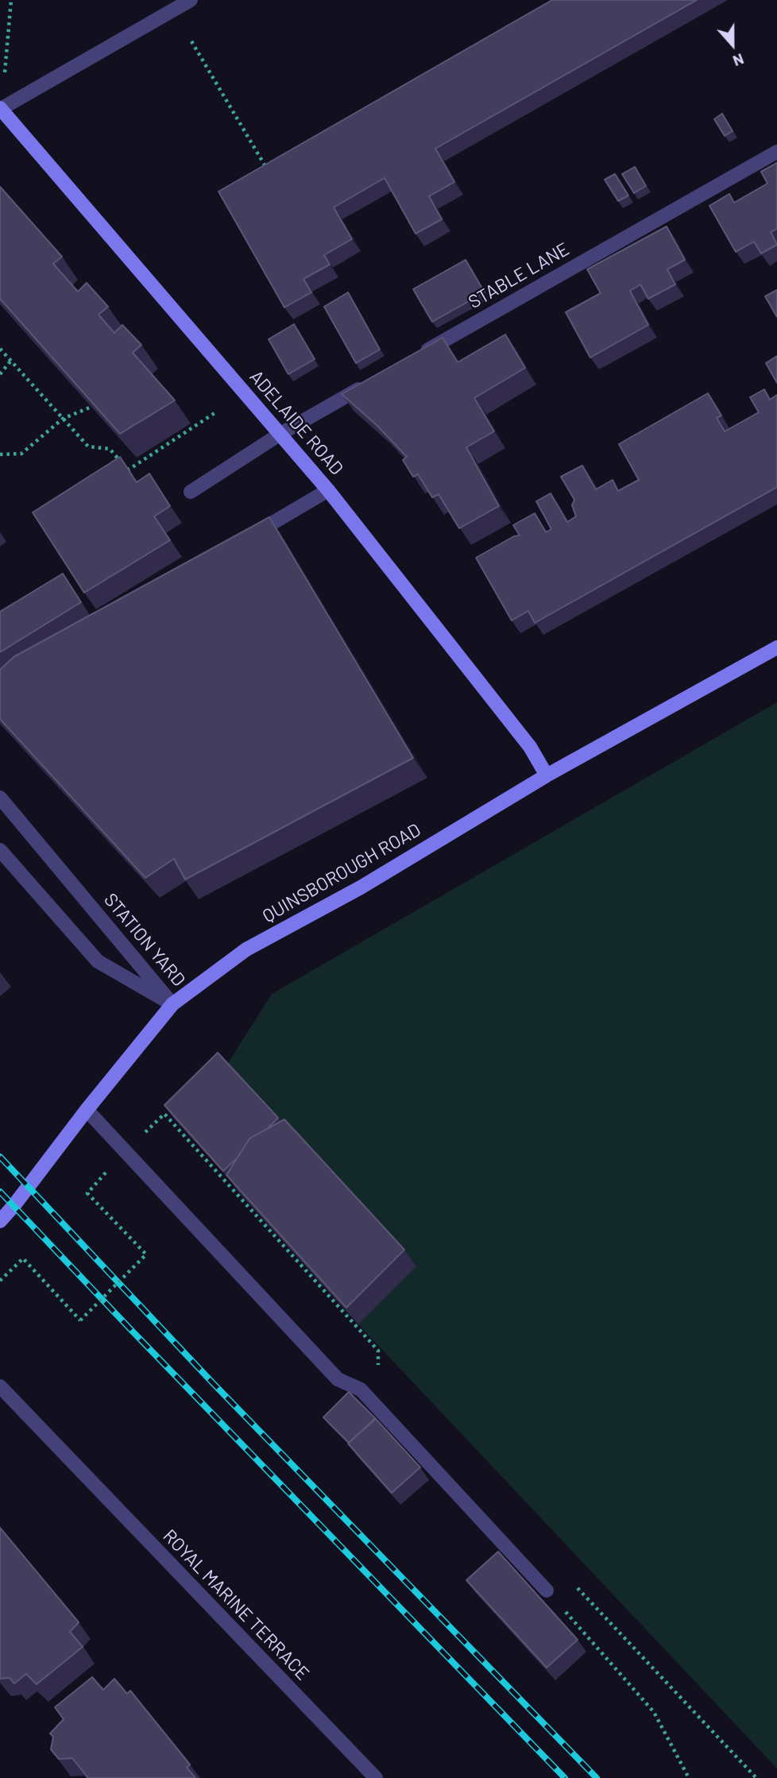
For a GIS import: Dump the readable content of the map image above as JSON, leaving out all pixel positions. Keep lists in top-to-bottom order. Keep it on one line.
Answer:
{"streets":{"main road":["ADELAIDE ROAD","QUINSBOROUGH ROAD"],"street":["STABLE LANE","STATION YARD","ROYAL MARINE TERRACE"]},"crossings":[["ADELAIDE ROAD","QUINSBOROUGH ROAD"],["QUINSBOROUGH ROAD","STATION YARD"]],"north":"bottom"}
